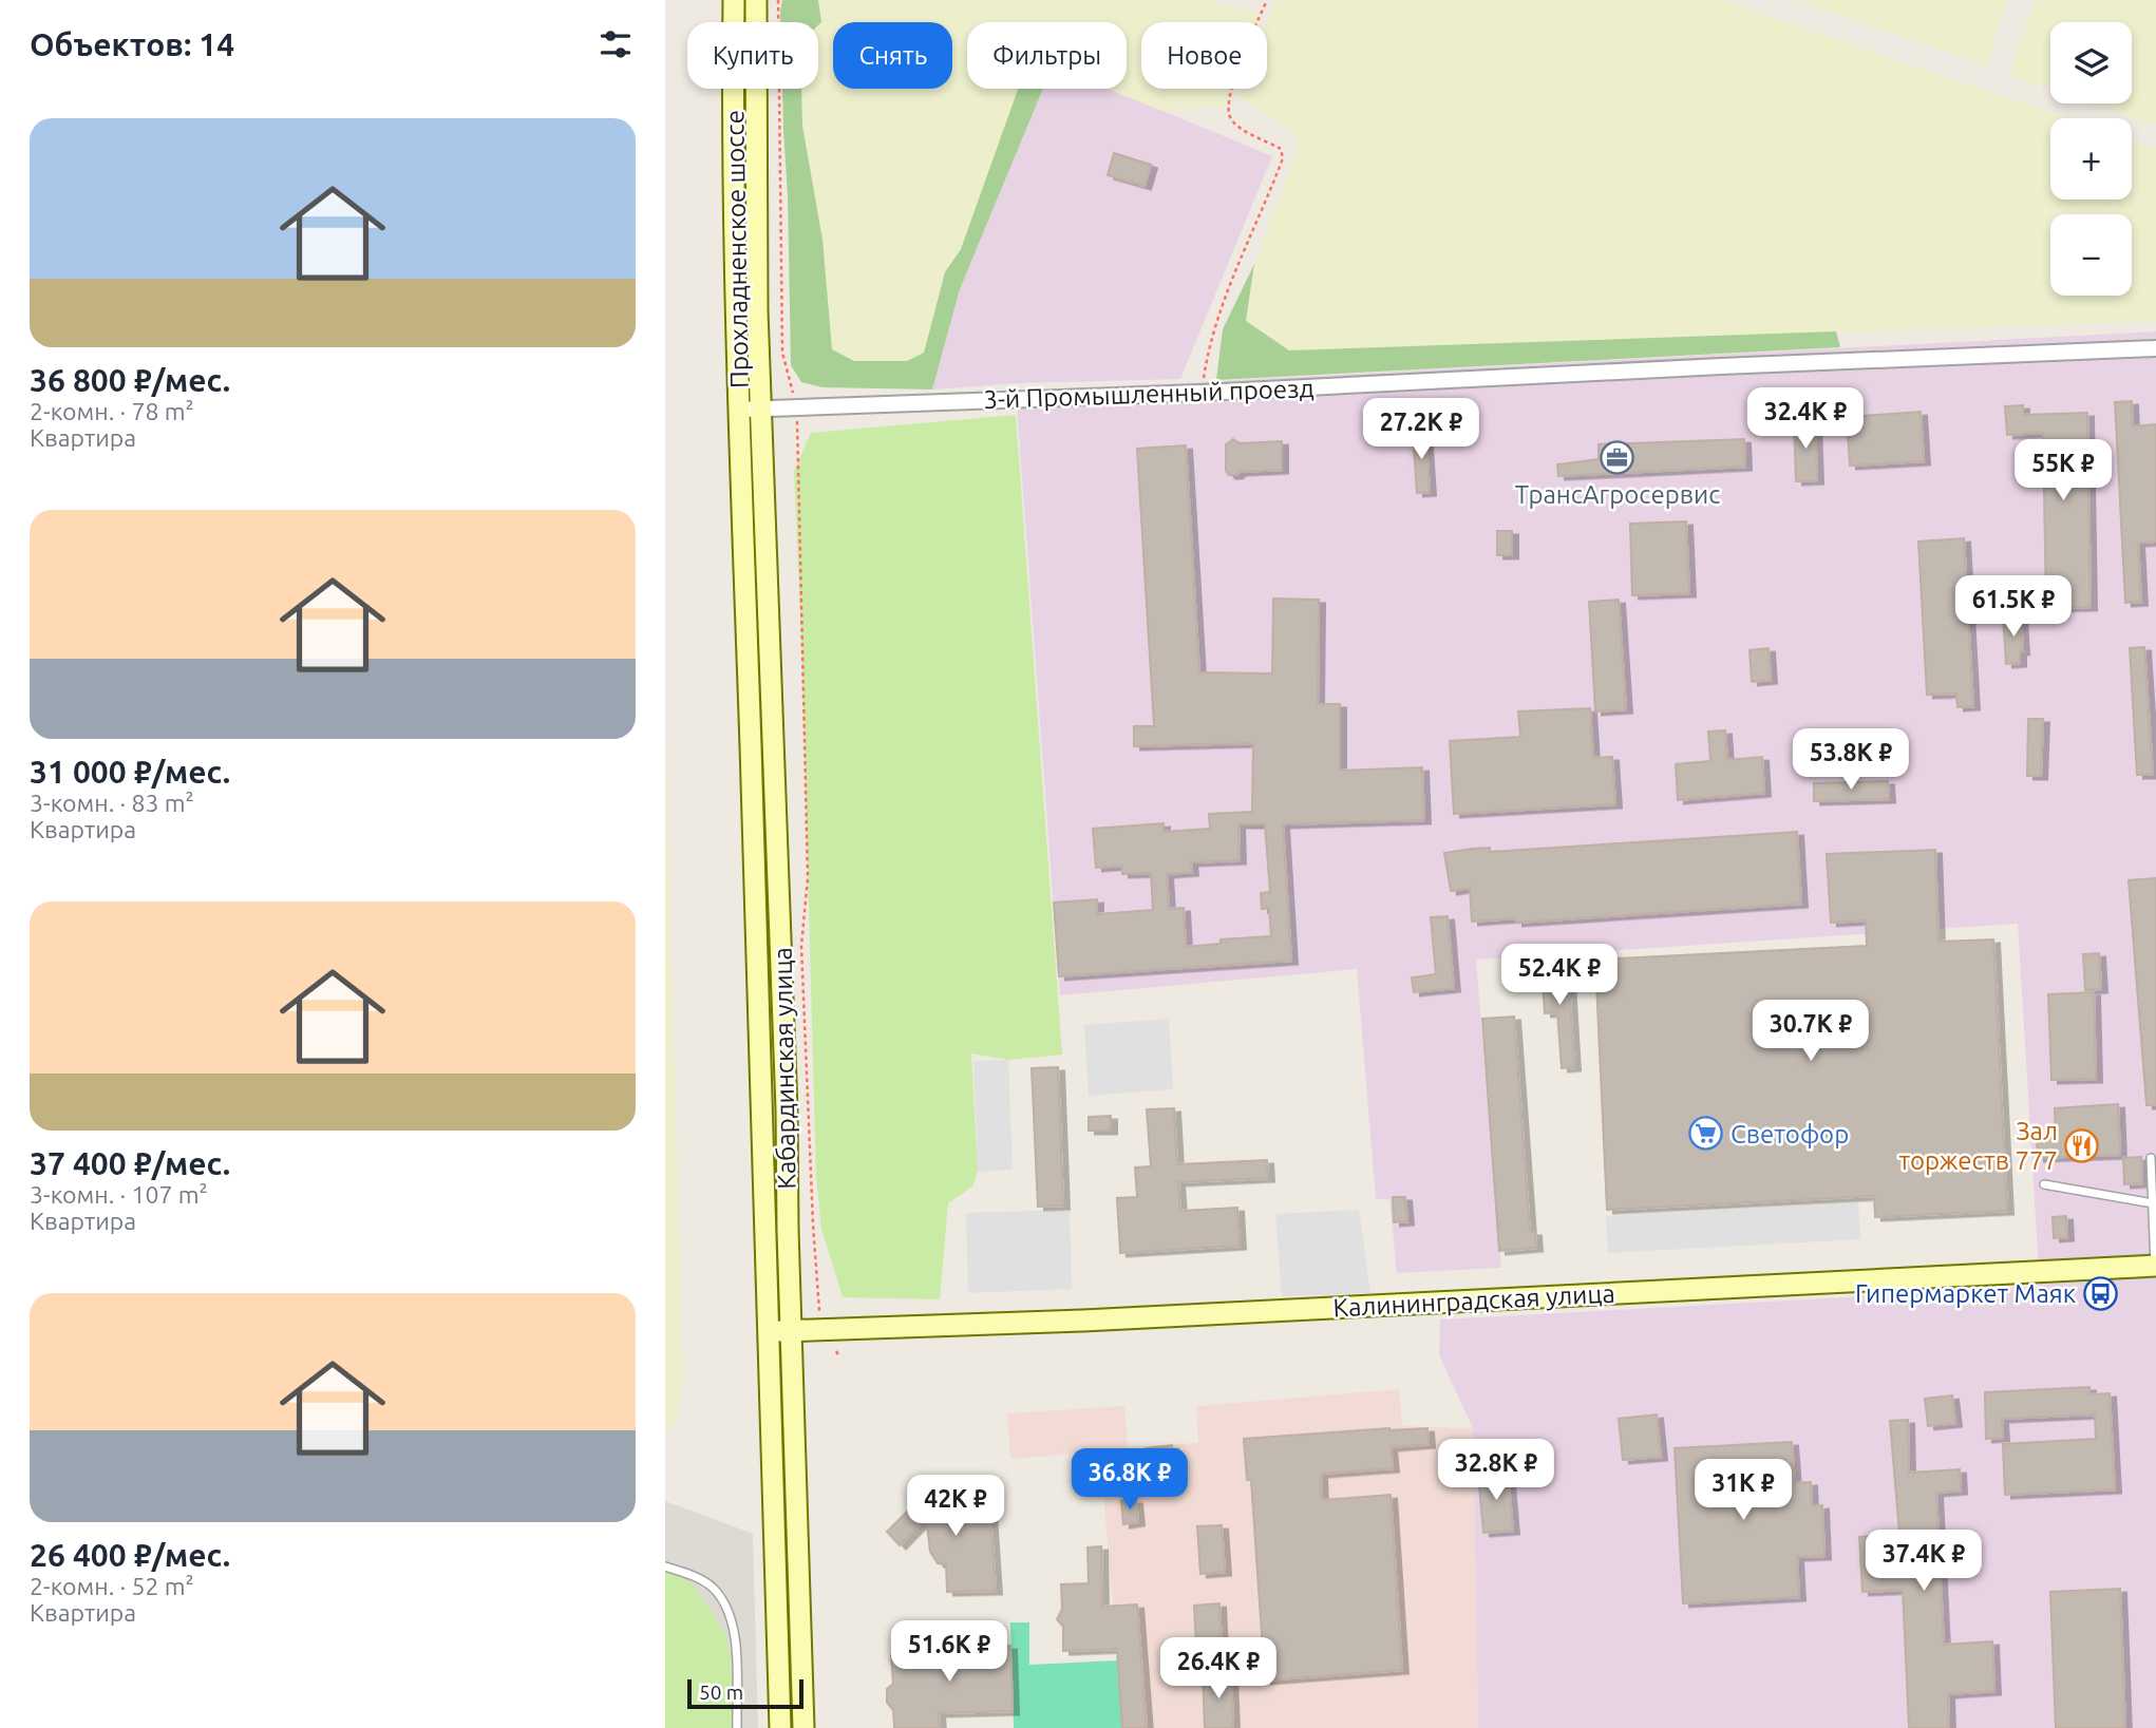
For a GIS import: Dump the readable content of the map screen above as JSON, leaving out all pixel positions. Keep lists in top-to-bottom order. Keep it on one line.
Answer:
{"streets":{"main road":["Прохладненское шоссе","Кабардинская улица","Калининградская улица"],"street":["3-й Промышленный проезд"]},"crossings":[["Прохладненское шоссе","3-й Промышленный проезд"],["Прохладненское шоссе","Кабардинская улица"],["3-й Промышленный проезд","Кабардинская улица"],["Кабардинская улица","Калининградская улица"]],"places":{"office":["ТрансАгросервис"],"supermarket":["Светофор"],"restaurant":["Зал торжеств 777"],"bus stop":["Гипермаркет Маяк"]},"scale_bar":"50 m","page":{"heading":"Объектов: 14","map_buttons":["+","−"],"chip":["Купить","Снять","Фильтры","Новое"],"list":[{"name":"36 800 ₽/мес.","note":"2-комн. · 78 m² · Квартира"},{"name":"31 000 ₽/мес.","note":"3-комн. · 83 m² · Квартира"},{"name":"37 400 ₽/мес.","note":"3-комн. · 107 m² · Квартира"},{"name":"26 400 ₽/мес.","note":"2-комн. · 52 m² · Квартира"}],"price":["32.4K ₽","27.2K ₽","55K ₽","61.5K ₽","53.8K ₽","52.4K ₽","30.7K ₽","32.8K ₽","36.8K ₽","31K ₽","42K ₽","37.4K ₽","51.6K ₽","26.4K ₽"],"scale":"50 m"}}
